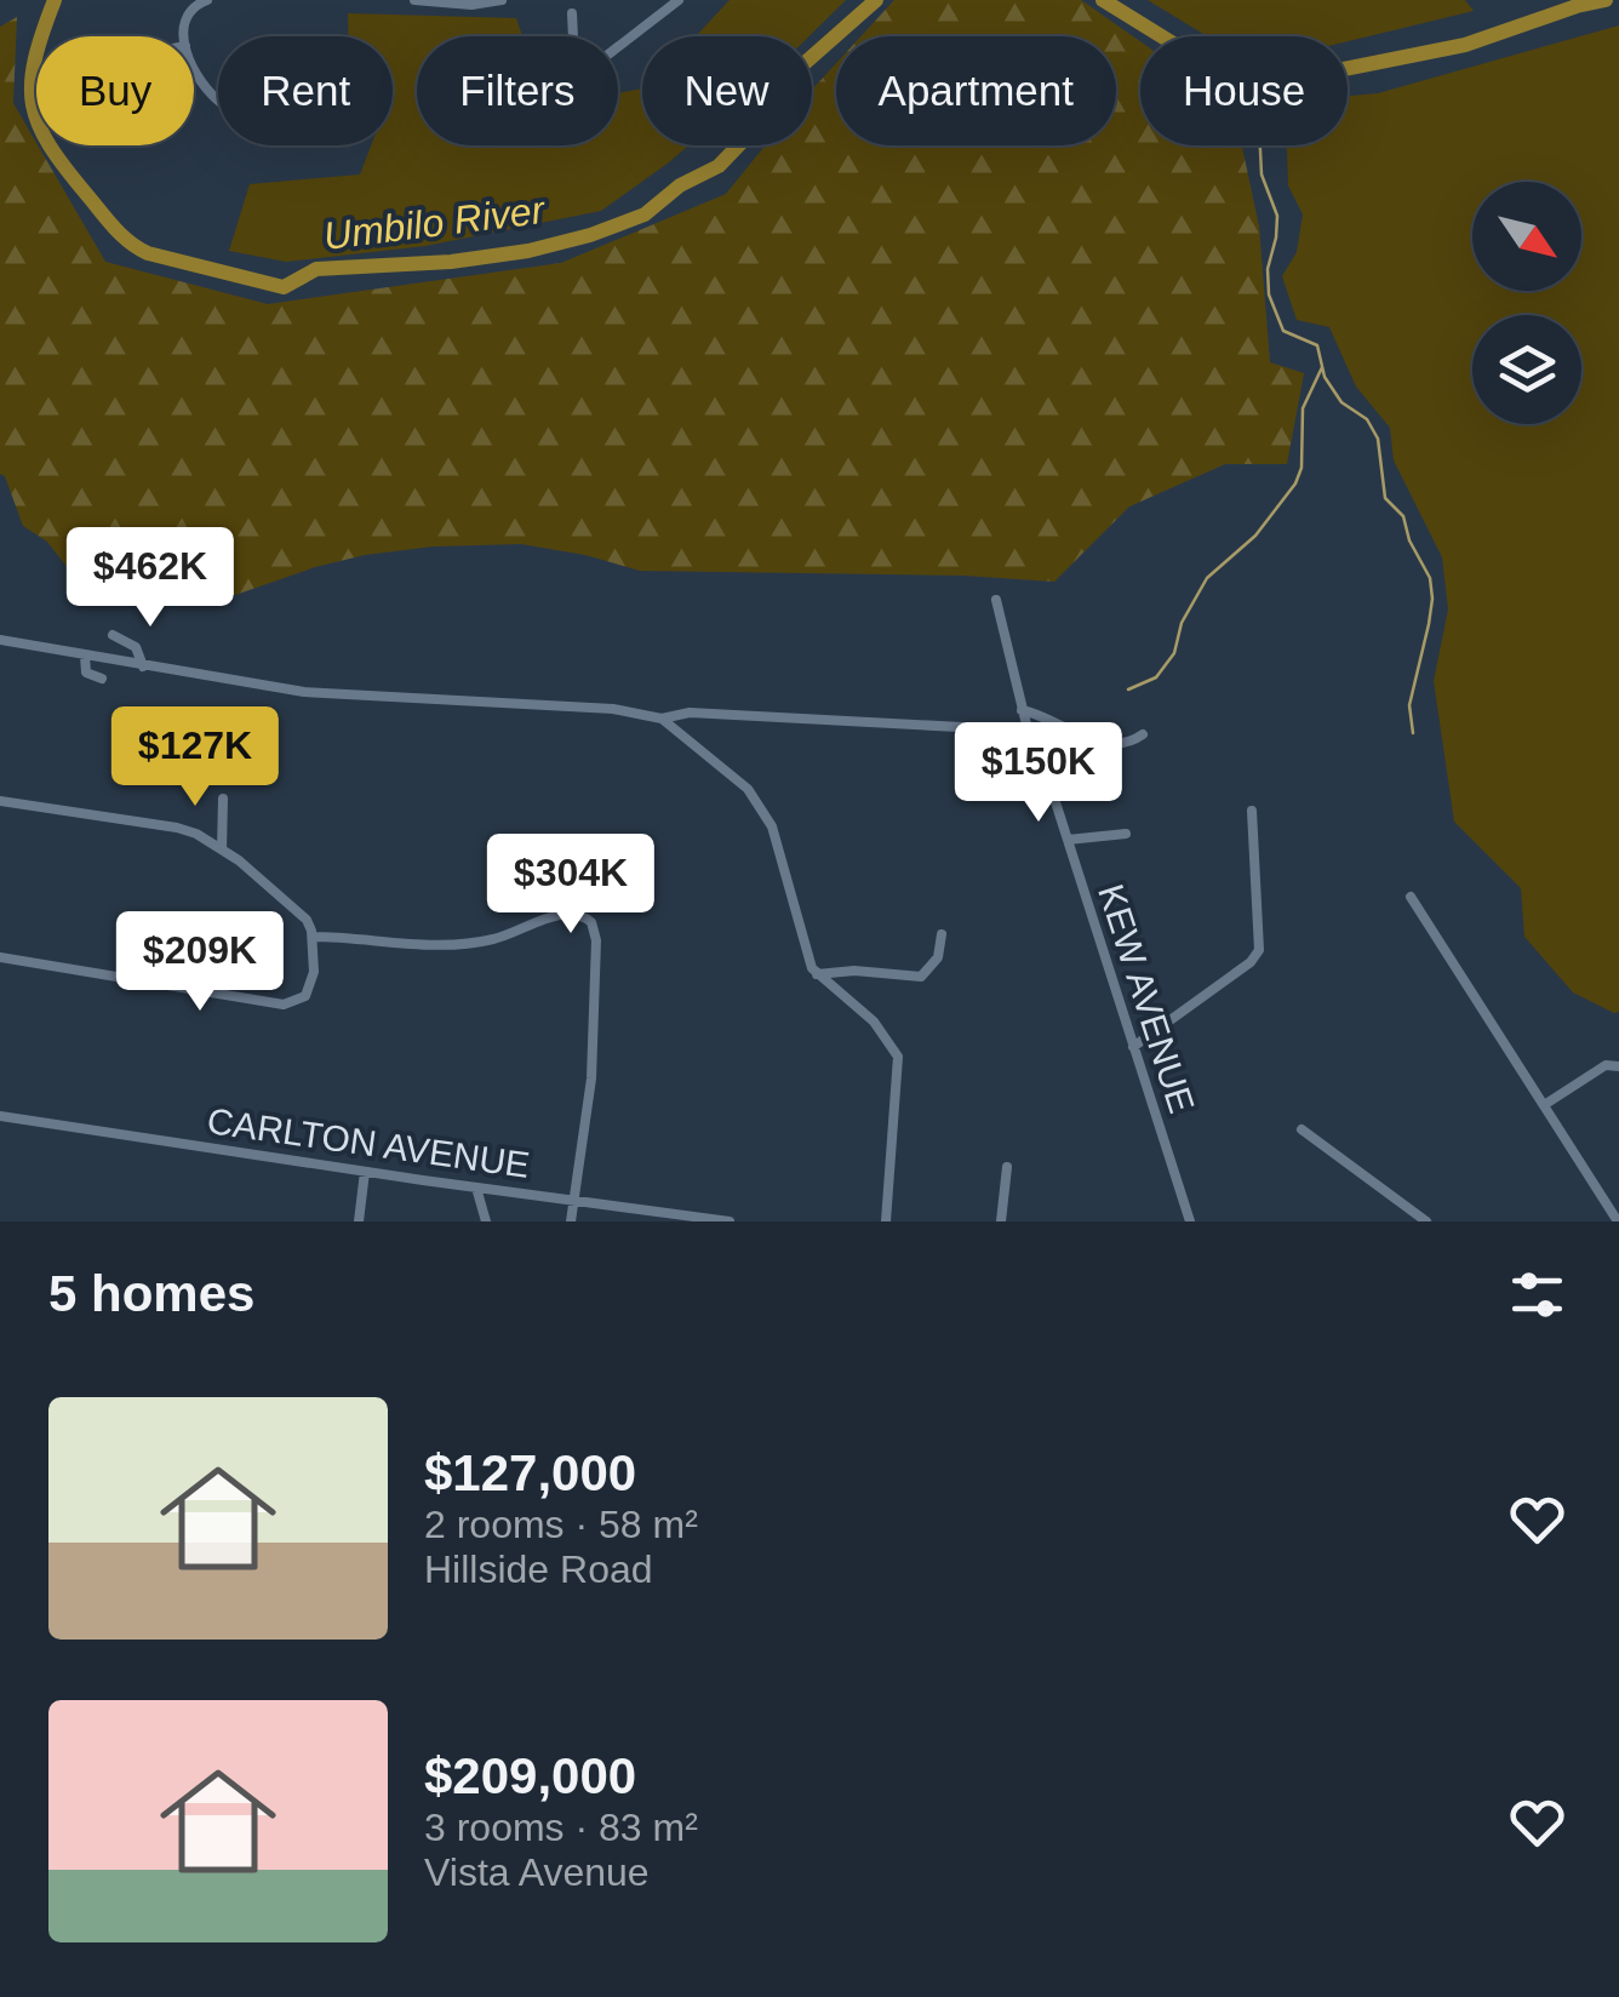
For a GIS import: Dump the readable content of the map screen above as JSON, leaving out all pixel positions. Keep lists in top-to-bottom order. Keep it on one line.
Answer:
{"streets":{"street":["KEW AVENUE","CARLTON AVENUE"]},"water":["Umbilo River"],"north":"bottom right","page":{"chip":["Buy","Rent","Filters","New","Apartment","House"],"price":["$462K","$127K","$150K","$304K","$209K"],"heading":"5 homes","list":[{"name":"$127,000","note":"2 rooms · 58 m² · Hillside Road"},{"name":"$209,000","note":"3 rooms · 83 m² · Vista Avenue"}]}}
